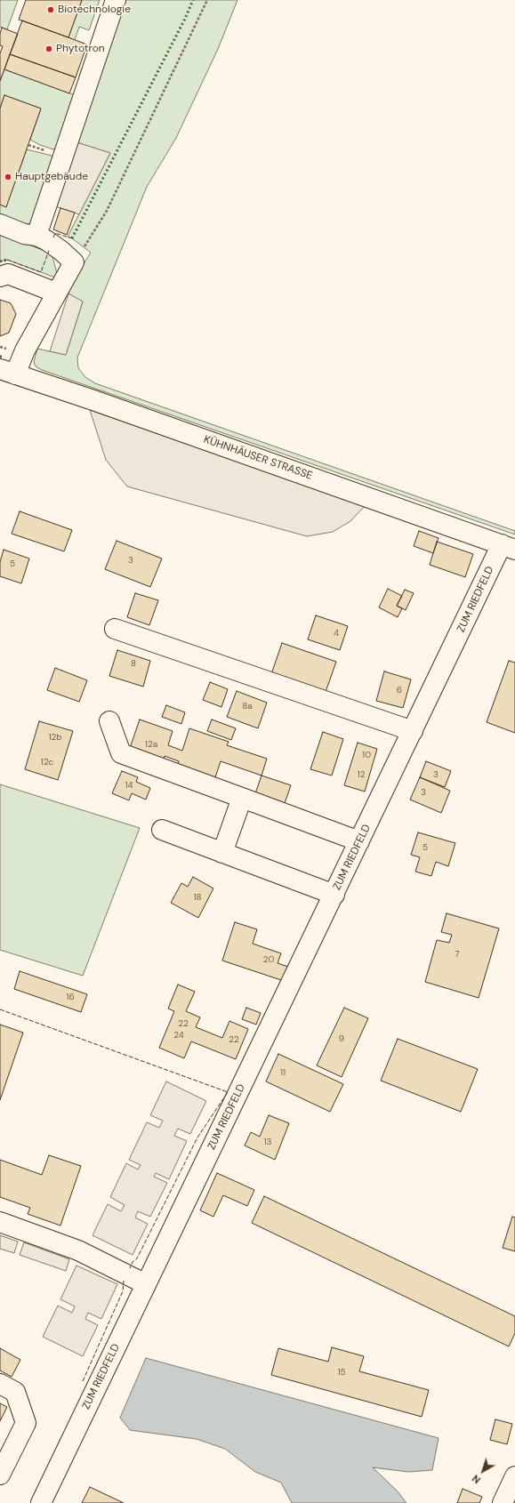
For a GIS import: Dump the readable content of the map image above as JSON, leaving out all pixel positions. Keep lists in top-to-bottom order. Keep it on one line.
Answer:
{"streets":{"street":["KÜHNHÄUSER STRASSE","ZUM RIEDFELD"]},"crossings":[["KÜHNHÄUSER STRASSE","ZUM RIEDFELD"]],"places":["Biotechnologie","Phytotron","Hauptgebäude"],"house_numbers":["3","5","4","8","6","8a","12b","12a","10","12c","12","3","14","3","5","18","7","20","16","22","24","9","22","11","13","15"],"north":"bottom left"}
